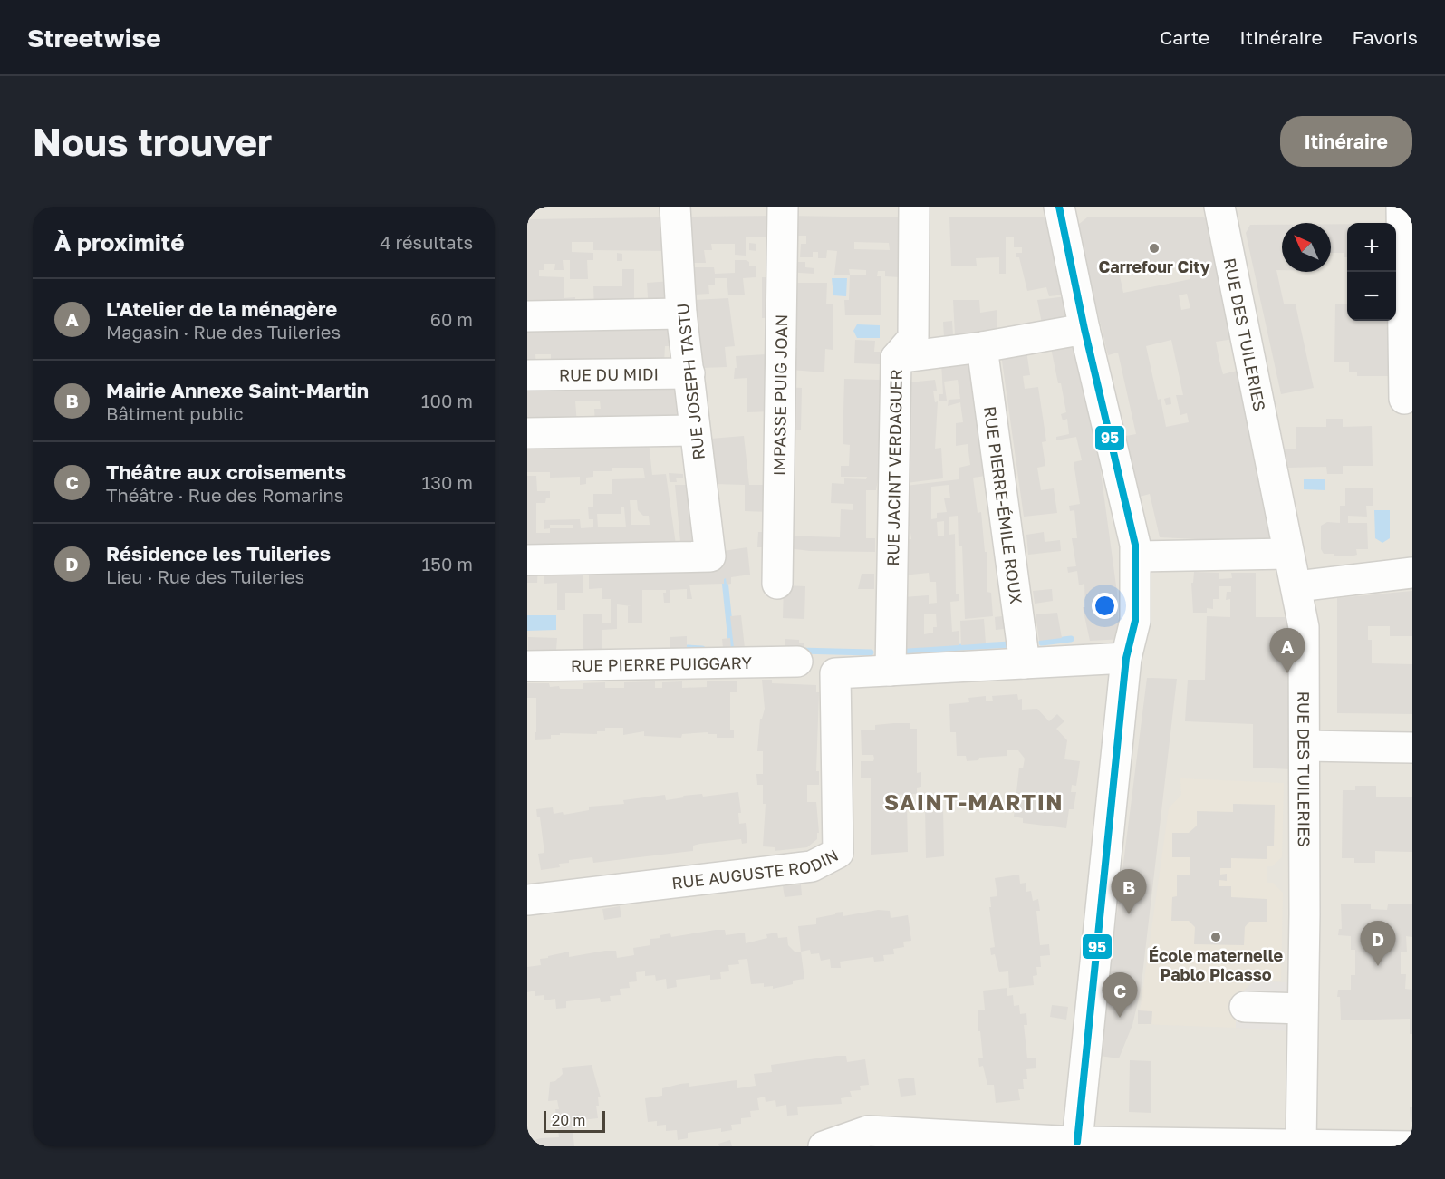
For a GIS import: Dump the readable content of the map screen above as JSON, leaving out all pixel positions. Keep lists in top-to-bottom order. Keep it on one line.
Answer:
{"streets":{"street":["RUE DES TUILERIES","RUE DU MIDI","RUE JOSEPH TASTU","IMPASSE PUIG JOAN","RUE JACINT VERDAGUER","RUE PIERRE-ÉMILE ROUX","RUE PIERRE PUIGGARY","RUE AUGUSTE RODIN"]},"crossings":[["RUE DU MIDI","RUE JOSEPH TASTU"],["RUE JACINT VERDAGUER","RUE AUGUSTE RODIN"],["RUE PIERRE-ÉMILE ROUX","RUE AUGUSTE RODIN"]],"districts":["SAINT-MARTIN"],"places":["Carrefour City","École maternelle Pablo Picasso"],"lines":["transit line 95"],"scale_bar":"20 m","north":"top left","page":{"header":"Streetwise","nav":["Carte","Itinéraire","Favoris"],"buttons":"Itinéraire","title":"Nous trouver","heading":["À proximité","4 résultats"],"map_buttons":["+","−"],"list":[{"mark":"A","name":"L'Atelier de la ménagère","note":"Magasin · Rue des Tuileries","value":"60 m"},{"mark":"B","name":"Mairie Annexe Saint-Martin","note":"Bâtiment public","value":"100 m"},{"mark":"C","name":"Théâtre aux croisements","note":"Théâtre · Rue des Romarins","value":"130 m"},{"mark":"D","name":"Résidence les Tuileries","note":"Lieu · Rue des Tuileries","value":"150 m"}],"pins":["A","B","D","C"],"scale":"20 m"}}
